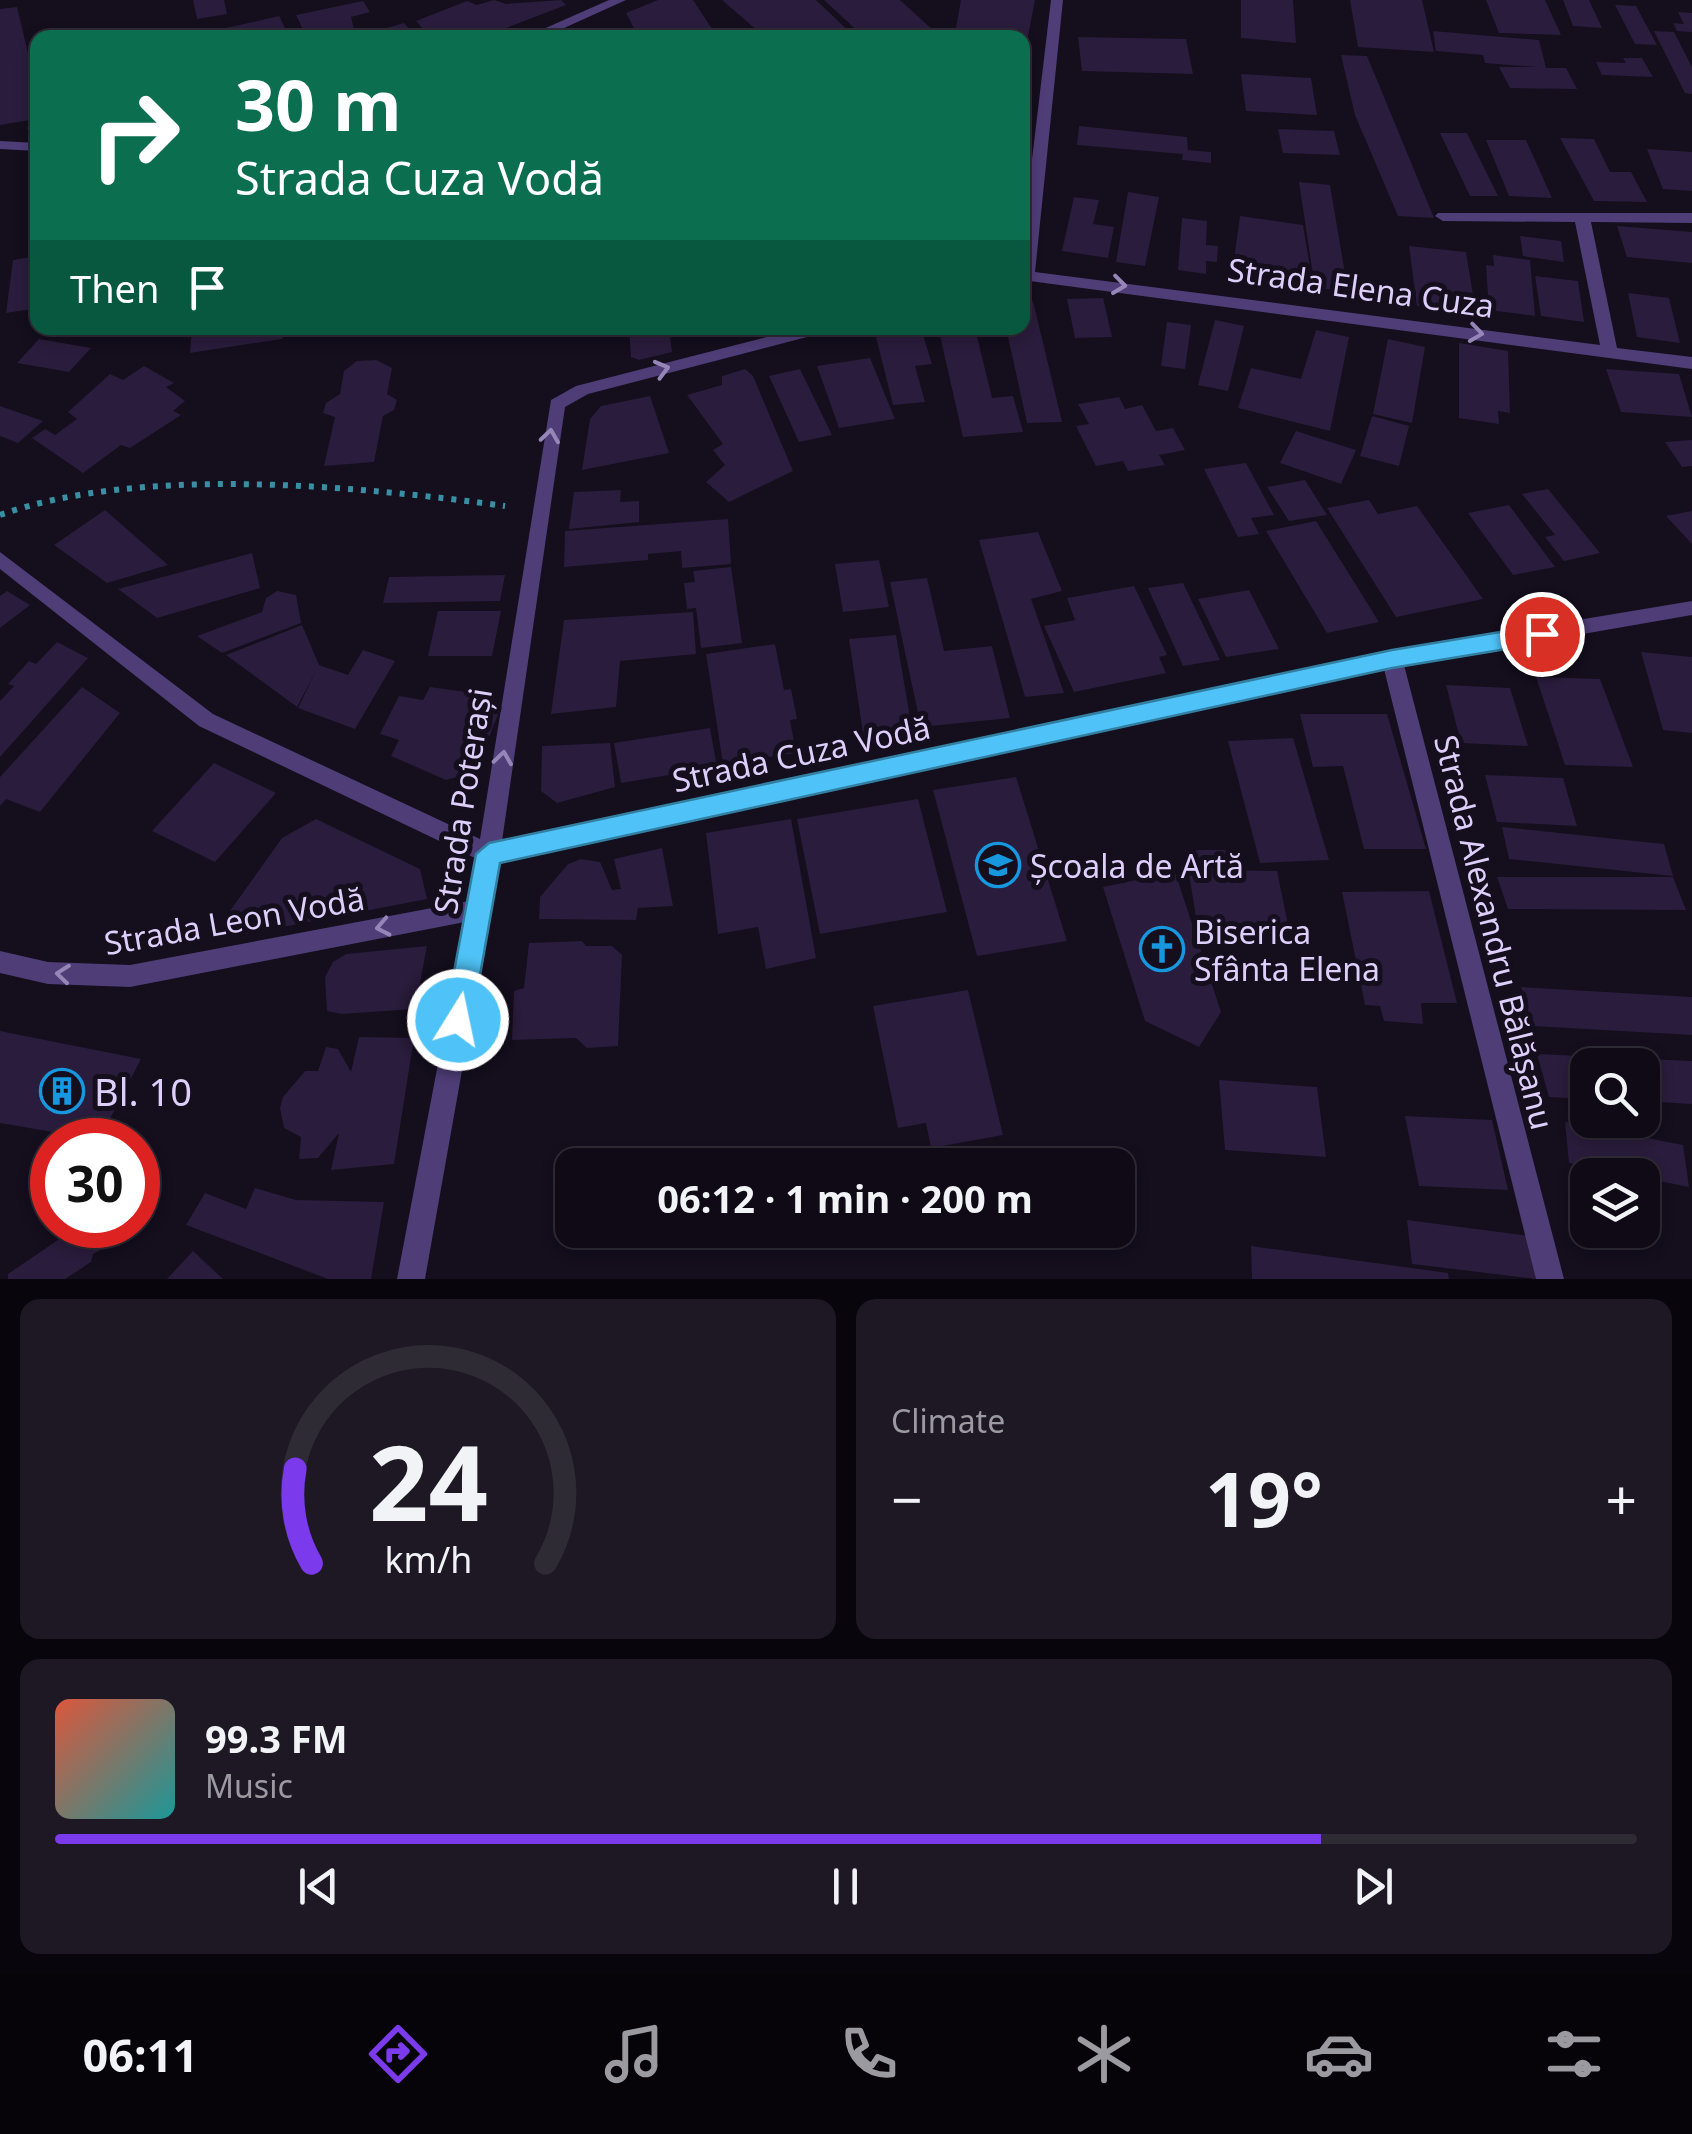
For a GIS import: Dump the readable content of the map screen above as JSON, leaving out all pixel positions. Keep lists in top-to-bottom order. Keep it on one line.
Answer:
{"streets":{"street":["Strada Elena Cuza","Strada Cuza Vodă","Strada Poterași","Strada Leon Vodă","Strada Alexandru Bălășanu"]},"crossings":[["Strada Cuza Vodă","Strada Poterași"],["Strada Cuza Vodă","Strada Alexandru Bălășanu"],["Strada Poterași","Strada Leon Vodă"]],"one_way":["Strada Poterași","Strada Leon Vodă"],"places":{"school or university":["Școala de Artă"],"church":["Biserica Sfânta Elena"],"building":["Bl. 10"]},"page":{"turn":["30 m","Strada Cuza Vodă"],"then":"Then","limit":"30","trip":"06:12 · 1 min · 200 m","tile":"Climate","heat":["−","19°","+"],"song":["99.3 FM","Music"],"tabs":"06:11","gauge":["24","km/h"]}}
